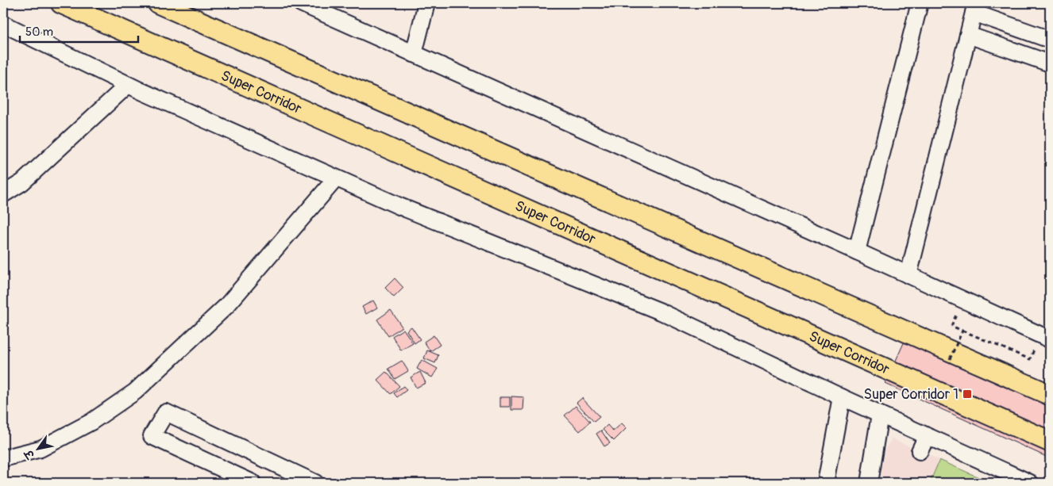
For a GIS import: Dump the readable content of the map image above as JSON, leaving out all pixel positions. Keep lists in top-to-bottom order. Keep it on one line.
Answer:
{"streets":{"main road":["Super Corridor"]},"places":{"transit":["Super Corridor 1"]},"scale_bar":"50 m","north":"bottom left"}
